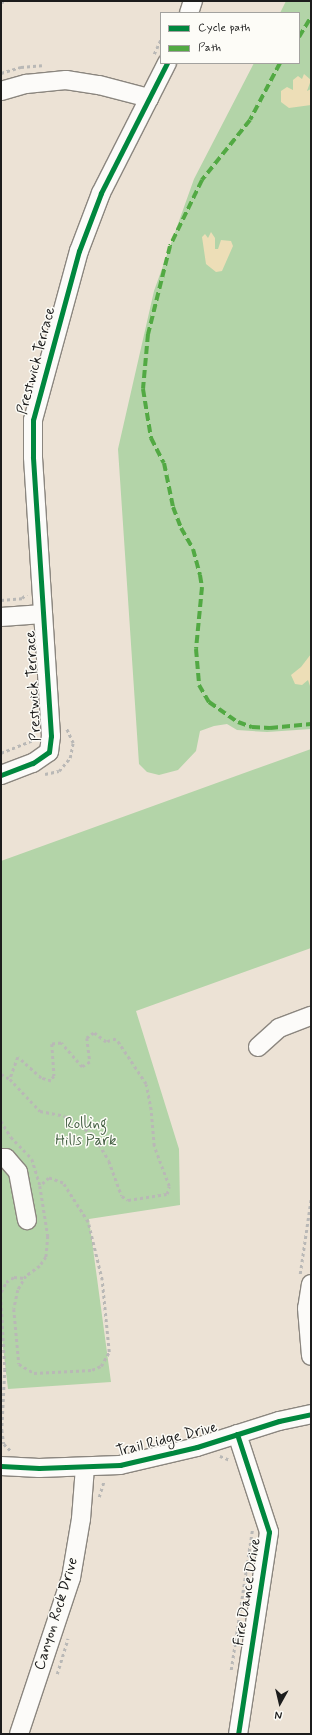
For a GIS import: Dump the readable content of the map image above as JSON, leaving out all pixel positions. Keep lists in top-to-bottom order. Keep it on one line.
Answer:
{"streets":{"street":["Prestwick Terrace","Trail Ridge Drive","Fire Dance Drive","Canyon Rock Drive"]},"crossings":[["Trail Ridge Drive","Fire Dance Drive"],["Trail Ridge Drive","Canyon Rock Drive"]],"parks":["Rolling Hills Park"],"legend":["Cycle path","Path"],"north":"bottom"}
